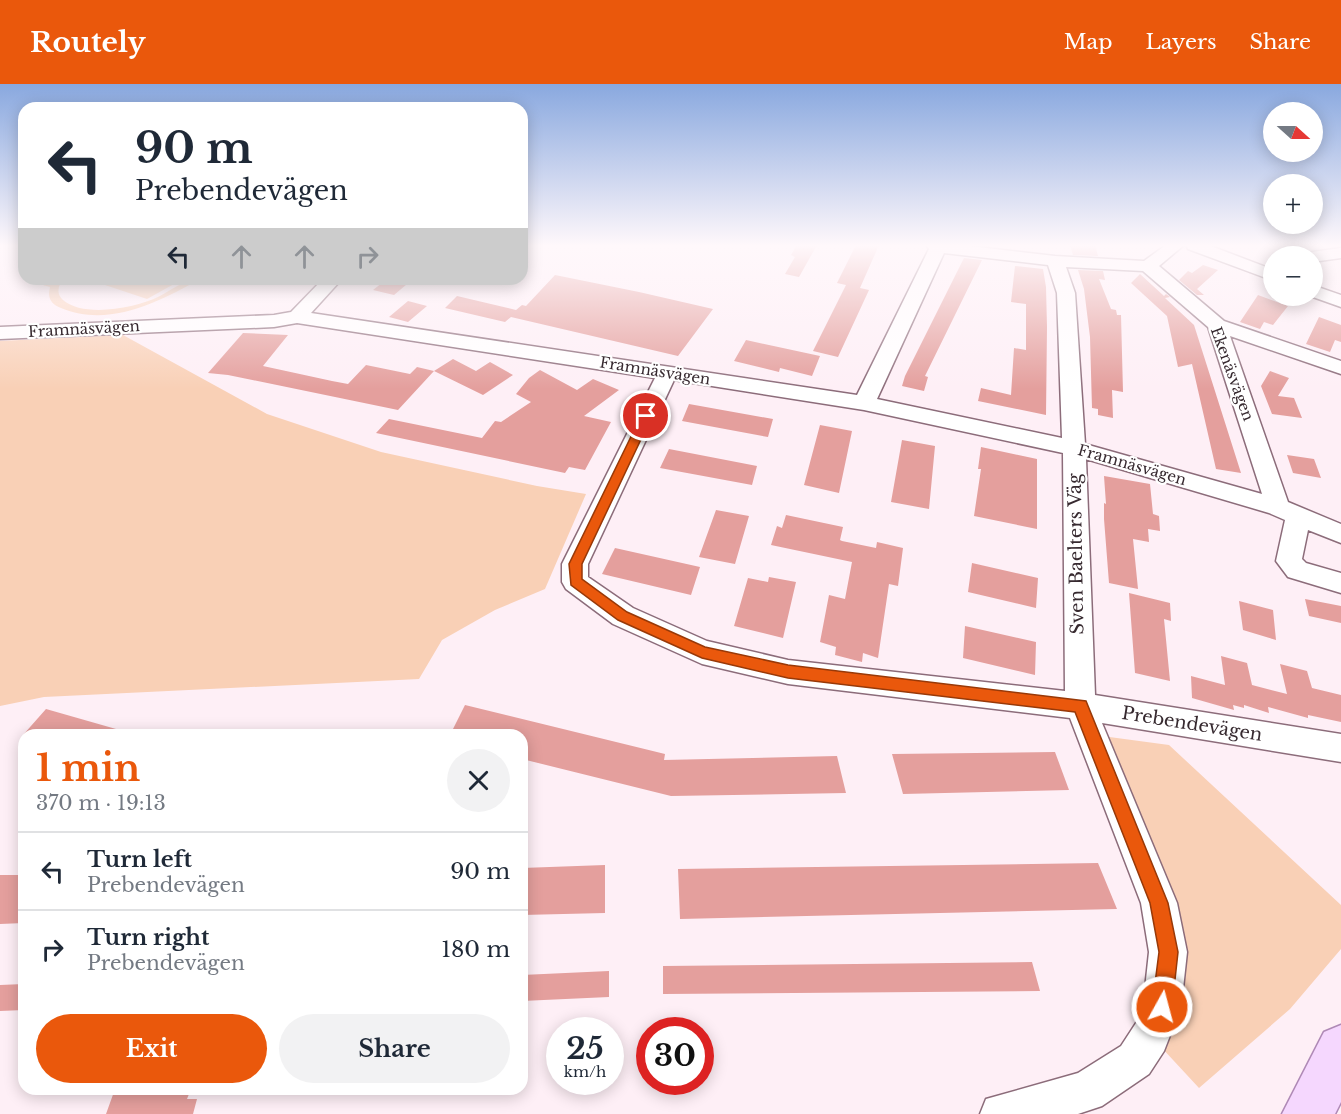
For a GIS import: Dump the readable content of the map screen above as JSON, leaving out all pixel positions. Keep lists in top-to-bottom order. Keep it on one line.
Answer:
{"streets":{"street":["Framnäsvägen","Ekenäsvägen","Sven Baelters Väg","Prebendevägen"]},"crossings":[["Framnäsvägen","Ekenäsvägen"],["Framnäsvägen","Sven Baelters Väg"],["Framnäsvägen","Prebendevägen"],["Sven Baelters Väg","Prebendevägen"]],"north":"right","page":{"header":"Routely","nav":["Map","Layers","Share"],"map_buttons":["+","−"],"turn":["90 m","Prebendevägen"],"heading":["1 min","370 m · 19:13"],"list":[{"name":"Turn left","note":"Prebendevägen","value":"90 m"},{"name":"Turn right","note":"Prebendevägen","value":"180 m"}],"buttons":["Exit","Share"],"speed":"25 km/h","limit":"30"}}
